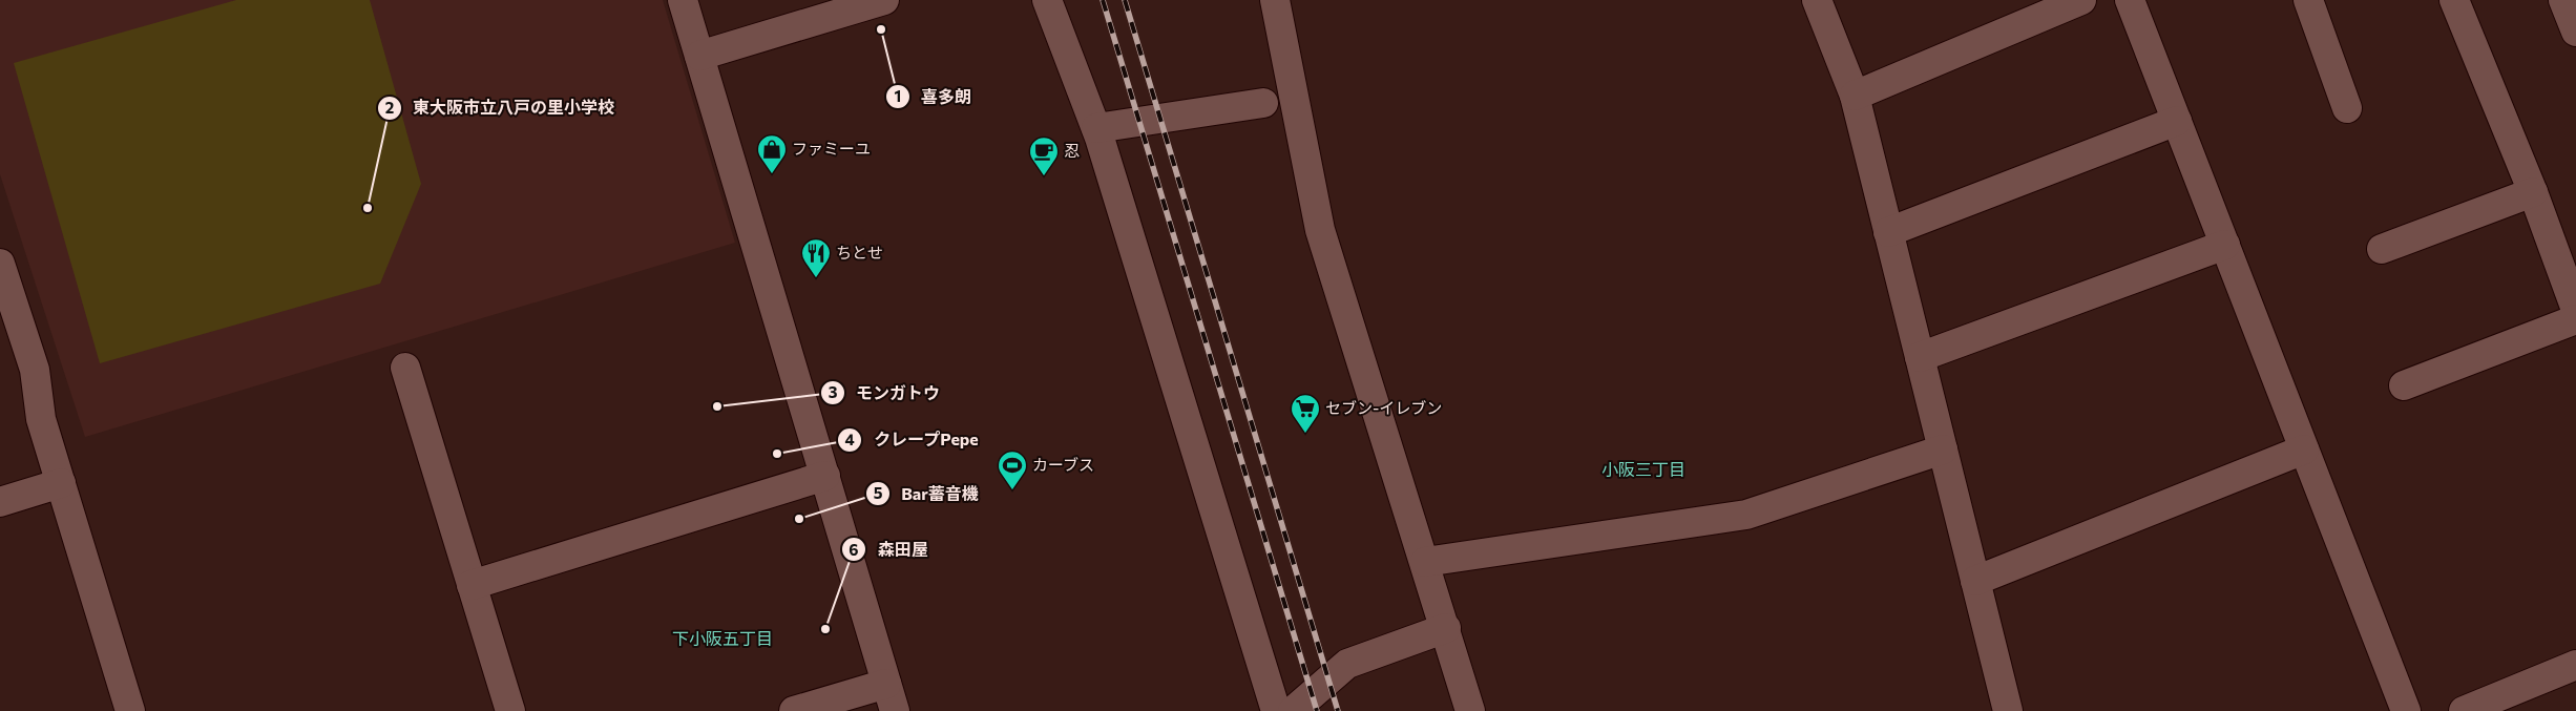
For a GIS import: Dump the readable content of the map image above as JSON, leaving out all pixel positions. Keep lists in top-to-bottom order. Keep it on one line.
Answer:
{"districts":["小阪三丁目","下小阪五丁目"],"places":{"other":["喜多朗","東大阪市立八戸の里小学校","モンガトウ","クレープPepe","Bar蓄音機","森田屋"],"shop":["ファミーユ"],"cafe":["忍"],"restaurant":["ちとせ"],"supermarket":["セブン-イレブン"],"sports":["カーブス"]}}
